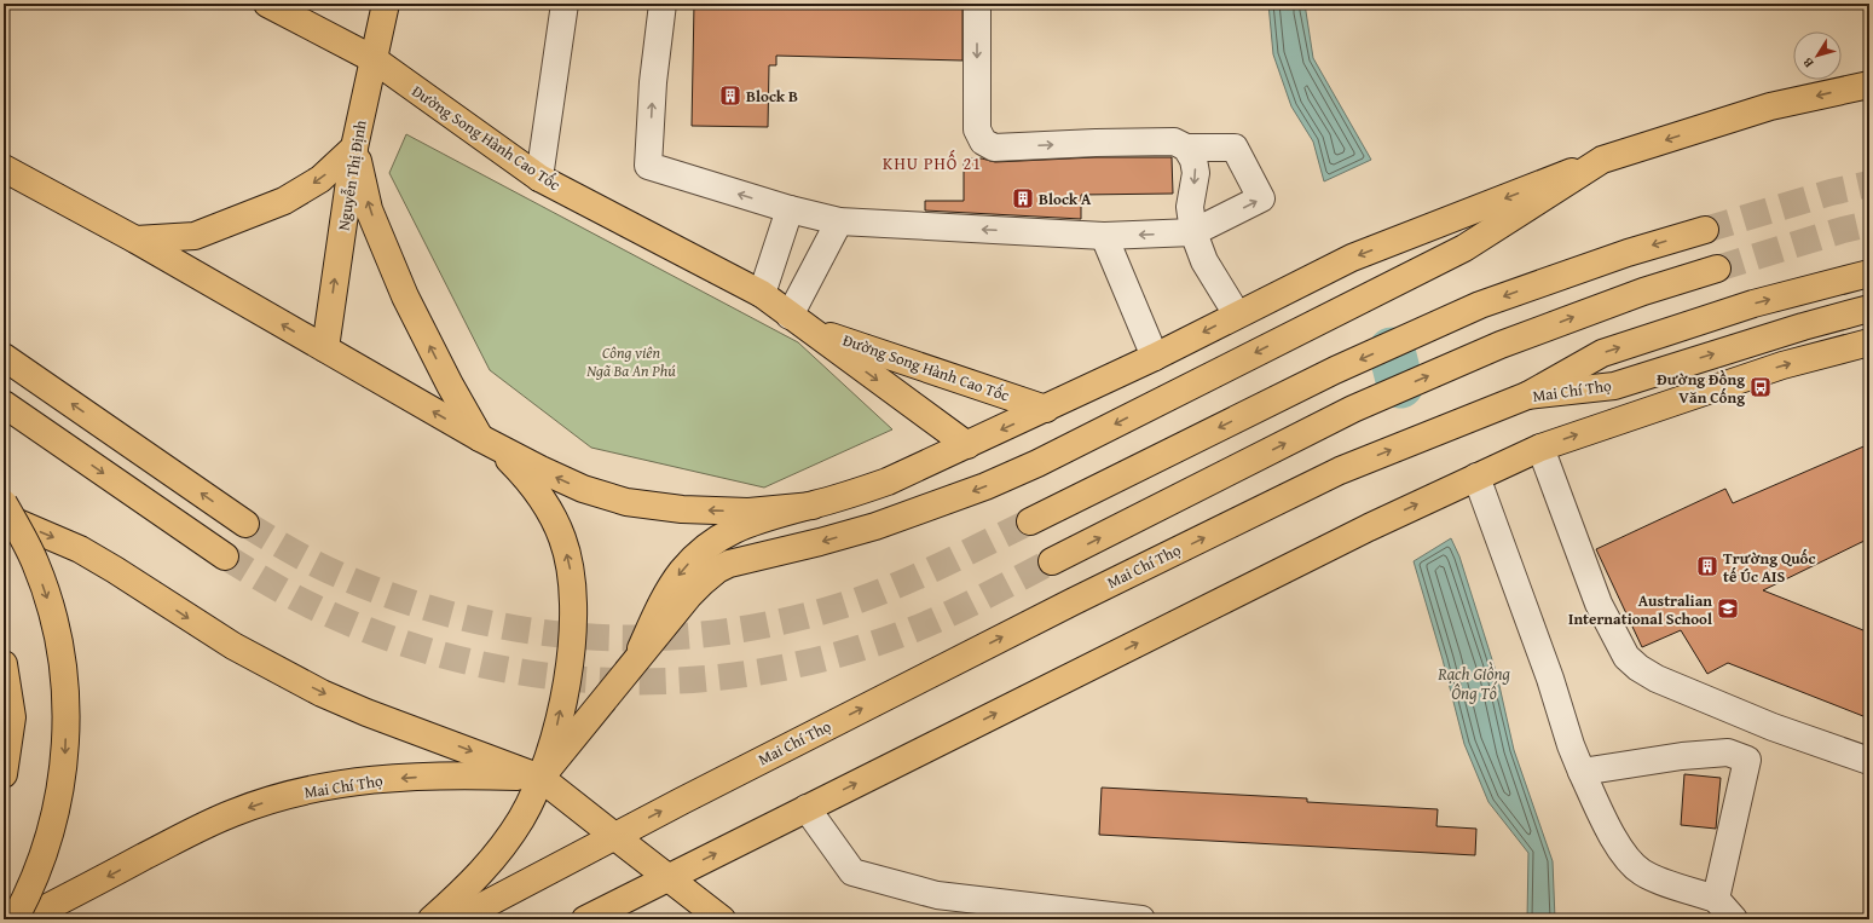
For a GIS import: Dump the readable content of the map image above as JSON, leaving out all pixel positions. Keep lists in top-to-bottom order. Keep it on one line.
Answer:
{"streets":{"main road":["Đường Song Hành Cao Tốc","Nguyễn Thị Định","Mai Chí Thọ"]},"crossings":[["Đường Song Hành Cao Tốc","Nguyễn Thị Định"]],"one_way":["Nguyễn Thị Định"],"districts":["KHU PHỐ 21"],"water":["Rạch Giồng Ông Tố"],"parks":["Công viên Ngã Ba An Phú"],"places":{"building":["Block B","Block A","Trường Quốc tế Úc AIS"],"bus stop":["Đường Đồng Văn Cống"],"school or university":["Australian International School"]},"north":"bottom left"}
